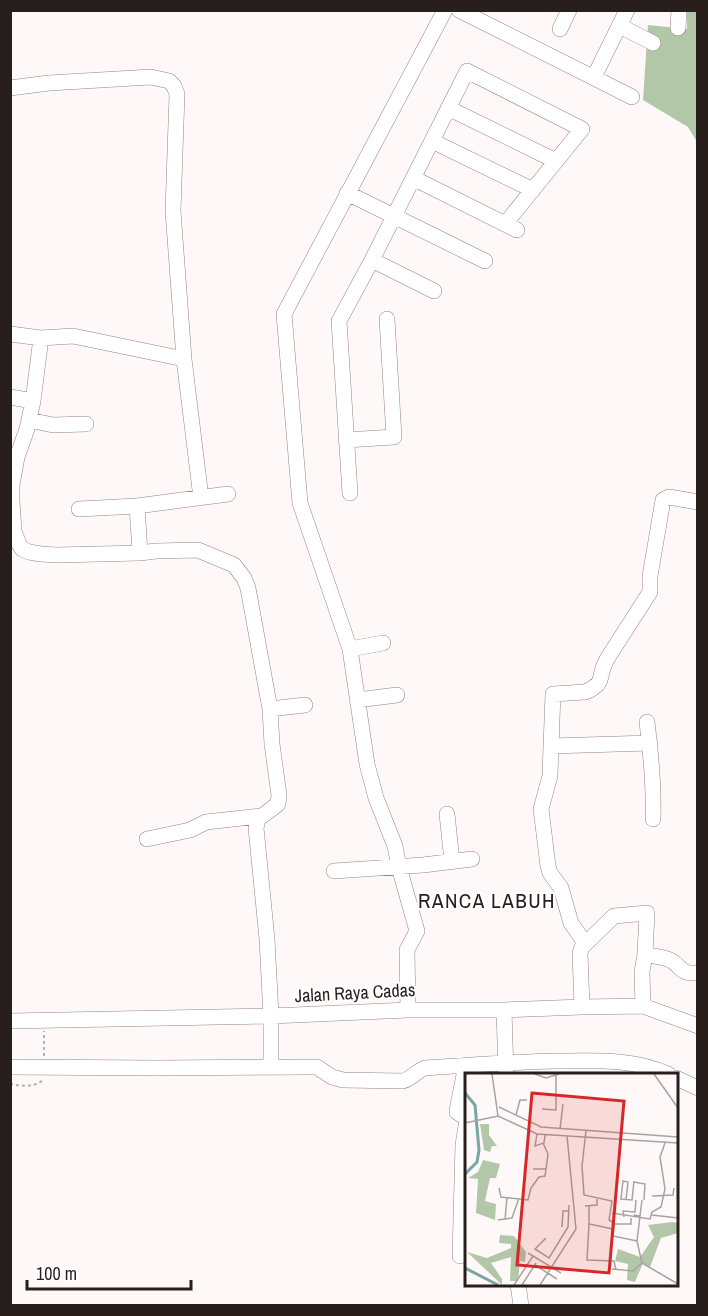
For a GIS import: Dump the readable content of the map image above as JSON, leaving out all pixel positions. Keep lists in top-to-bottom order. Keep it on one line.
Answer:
{"streets":{"street":["Jalan Raya Cadas"]},"districts":["RANCA LABUH"],"scale_bar":"100 m"}
